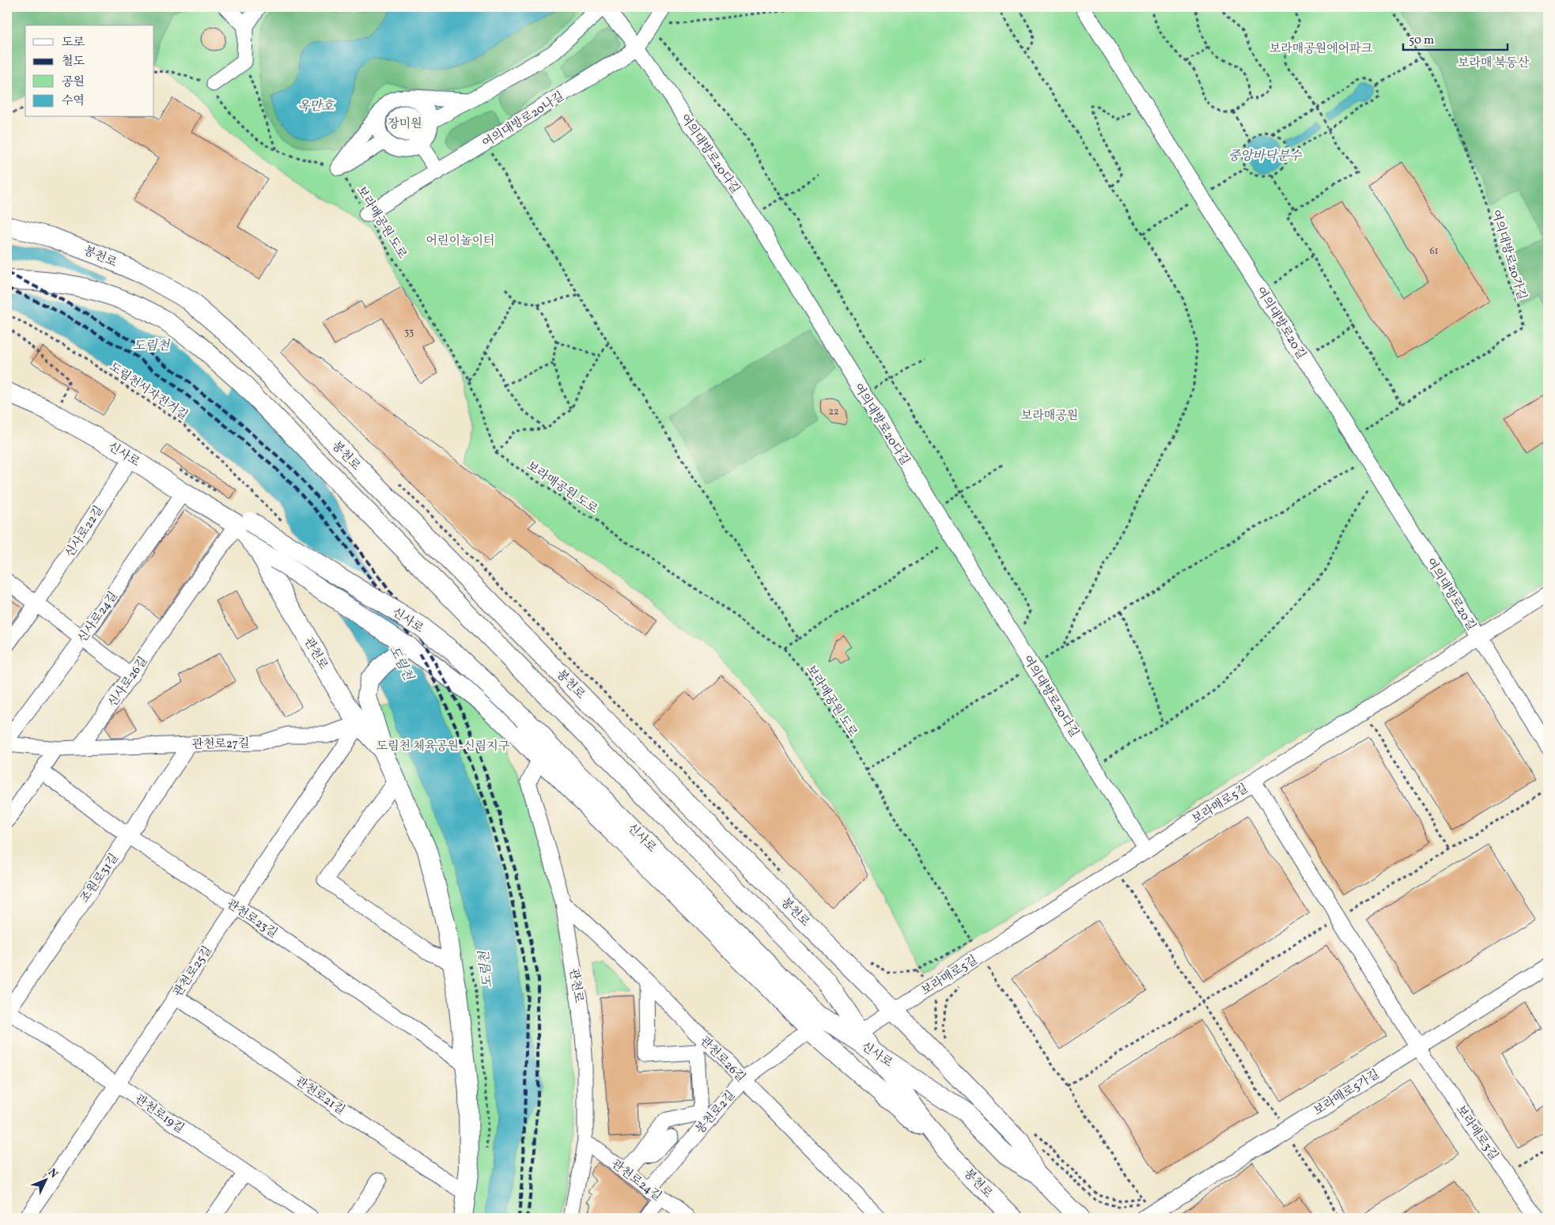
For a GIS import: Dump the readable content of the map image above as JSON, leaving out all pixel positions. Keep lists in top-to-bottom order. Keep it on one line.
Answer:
{"streets":{"main road":["봉천로","신사로","관천로"],"street":["여의대방로20나길","여의대방로20다길","여의대방로20길","신사로22길","신사로24길","신사로26길","관천로27길","보라매로5길","조원로31길","관천로23길","관천로25길","관천로26길","보라매로5가길","관천로21길","봉천로2길","관천로19길","보라매로3길","관천로24길"],"path":["보라매공원 도로","여의대방로20가길","도림천서자전거길"]},"crossings":[["여의대방로20나길","여의대방로20다길"],["여의대방로20나길","보라매공원 도로"],["여의대방로20다길","보라매로5길"],["여의대방로20가길","여의대방로20길"],["봉천로","신사로"],["봉천로","보라매로5길"],["여의대방로20길","보라매로5길"],["신사로","신사로22길"],["신사로","신사로24길"],["신사로","관천로"],["신사로","신사로26길"],["신사로","보라매로5길"],["신사로","봉천로2길"],["관천로","관천로27길"],["관천로","관천로23길"],["관천로","관천로25길"],["관천로","관천로26길"],["관천로","관천로21길"],["관천로","관천로24길"],["신사로26길","관천로27길"],["관천로27길","조원로31길"],["관천로27길","관천로25길"],["보라매로5길","보라매로3길"],["조원로31길","관천로23길"],["조원로31길","관천로19길"],["관천로23길","관천로25길"],["관천로25길","관천로21길"],["관천로25길","관천로19길"],["관천로26길","봉천로2길"],["보라매로5가길","보라매로3길"],["봉천로2길","관천로24길"]],"water":["옥만호","중앙바닥분수","도림천"],"parks":["보라매공원에어파크","보라매 북동산","장미원","어린이놀이터","보라매공원","도림천 체육공원-신림지구"],"house_numbers":["61","33","22"],"legend":["도로","철도","공원","수역"],"scale_bar":"50 m","north":"top right"}
